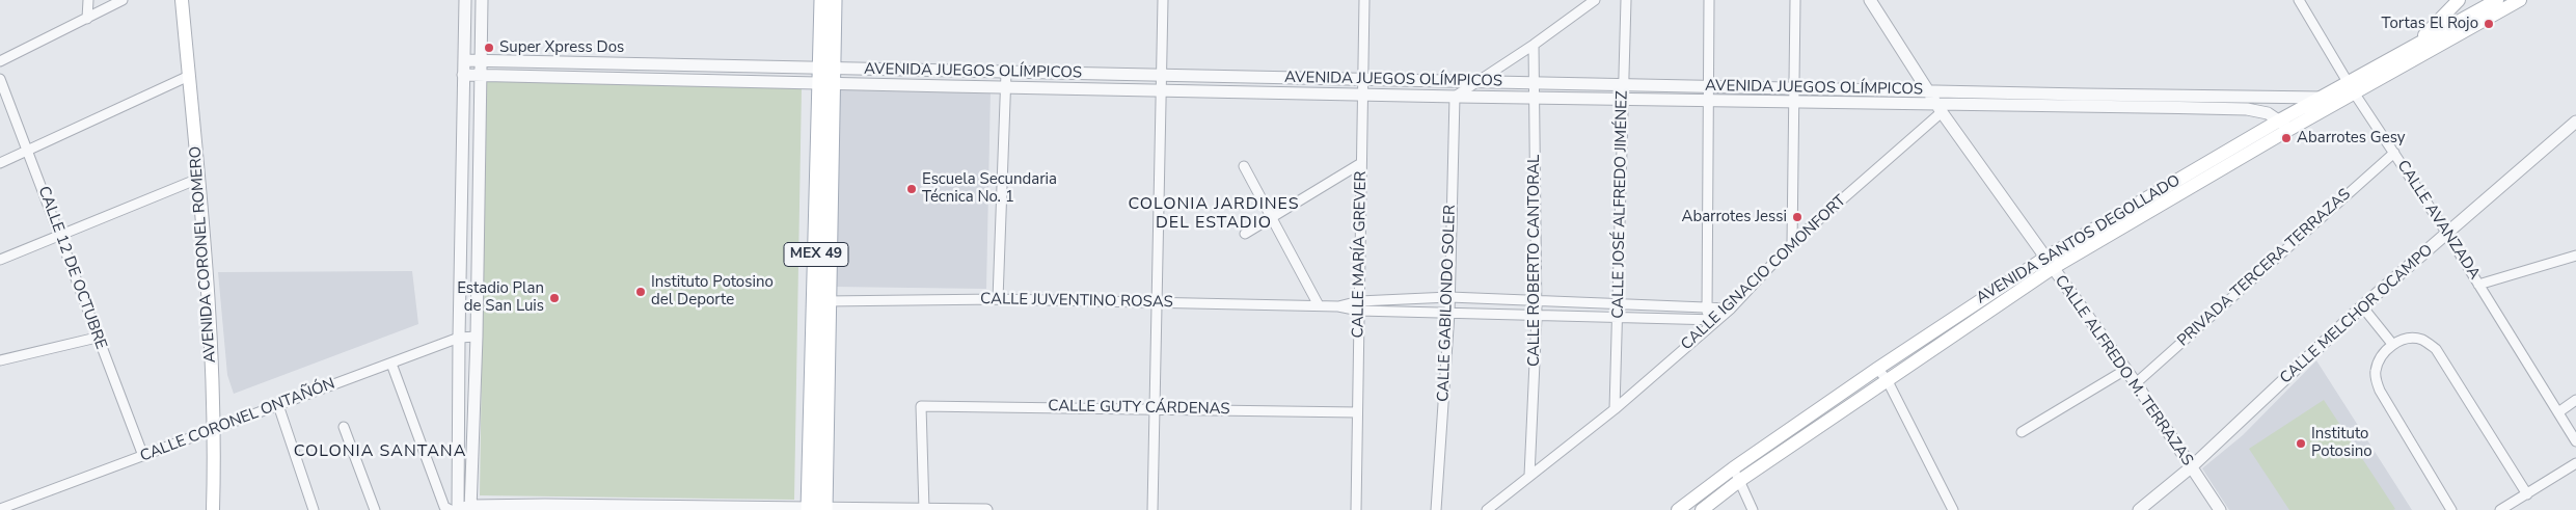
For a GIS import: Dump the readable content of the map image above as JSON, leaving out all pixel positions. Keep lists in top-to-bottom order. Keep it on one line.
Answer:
{"streets":{"main road":["AVENIDA SANTOS DEGOLLADO","AVENIDA CORONEL ROMERO","MEX 49"],"street":["AVENIDA JUEGOS OLÍMPICOS","CALLE JOSÉ ALFREDO JIMÉNEZ","CALLE AVANZADA","CALLE MARÍA GREVER","CALLE ROBERTO CANTORAL","CALLE 12 DE OCTUBRE","PRIVADA TERCERA TERRAZAS","CALLE IGNACIO COMONFORT","CALLE JUVENTINO ROSAS","CALLE GABILONDO SOLER","CALLE MELCHOR OCAMPO","CALLE ALFREDO M. TERRAZAS","CALLE GUTY CÁRDENAS","CALLE CORONEL ONTAÑÓN"]},"crossings":[["AVENIDA JUEGOS OLÍMPICOS","CALLE JOSÉ ALFREDO JIMÉNEZ"],["AVENIDA JUEGOS OLÍMPICOS","AVENIDA SANTOS DEGOLLADO"],["AVENIDA JUEGOS OLÍMPICOS","MEX 49"],["AVENIDA JUEGOS OLÍMPICOS","CALLE MARÍA GREVER"],["AVENIDA JUEGOS OLÍMPICOS","CALLE ROBERTO CANTORAL"],["AVENIDA JUEGOS OLÍMPICOS","CALLE IGNACIO COMONFORT"],["AVENIDA JUEGOS OLÍMPICOS","CALLE GABILONDO SOLER"],["AVENIDA JUEGOS OLÍMPICOS","CALLE ALFREDO M. TERRAZAS"],["CALLE JOSÉ ALFREDO JIMÉNEZ","CALLE IGNACIO COMONFORT"],["CALLE JOSÉ ALFREDO JIMÉNEZ","CALLE JUVENTINO ROSAS"],["CALLE AVANZADA","AVENIDA SANTOS DEGOLLADO"],["CALLE AVANZADA","PRIVADA TERCERA TERRAZAS"],["CALLE AVANZADA","CALLE MELCHOR OCAMPO"],["AVENIDA SANTOS DEGOLLADO","CALLE ALFREDO M. TERRAZAS"],["AVENIDA CORONEL ROMERO","CALLE CORONEL ONTAÑÓN"],["MEX 49","CALLE JUVENTINO ROSAS"],["CALLE MARÍA GREVER","CALLE JUVENTINO ROSAS"],["CALLE MARÍA GREVER","CALLE GUTY CÁRDENAS"],["CALLE ROBERTO CANTORAL","CALLE IGNACIO COMONFORT"],["CALLE ROBERTO CANTORAL","CALLE JUVENTINO ROSAS"],["CALLE 12 DE OCTUBRE","CALLE CORONEL ONTAÑÓN"],["PRIVADA TERCERA TERRAZAS","CALLE ALFREDO M. TERRAZAS"],["CALLE IGNACIO COMONFORT","CALLE JUVENTINO ROSAS"],["CALLE IGNACIO COMONFORT","CALLE ALFREDO M. TERRAZAS"],["CALLE JUVENTINO ROSAS","CALLE GABILONDO SOLER"],["CALLE MELCHOR OCAMPO","CALLE ALFREDO M. TERRAZAS"]],"districts":["COLONIA JARDINES DEL ESTADIO","COLONIA SANTANA"],"places":["Tortas El Rojo","Super Xpress Dos","Abarrotes Gesy","Escuela Secundaria Técnica No. 1","Abarrotes Jessi","Instituto Potosino del Deporte","Estadio Plan de San Luis","Instituto Potosino"]}
